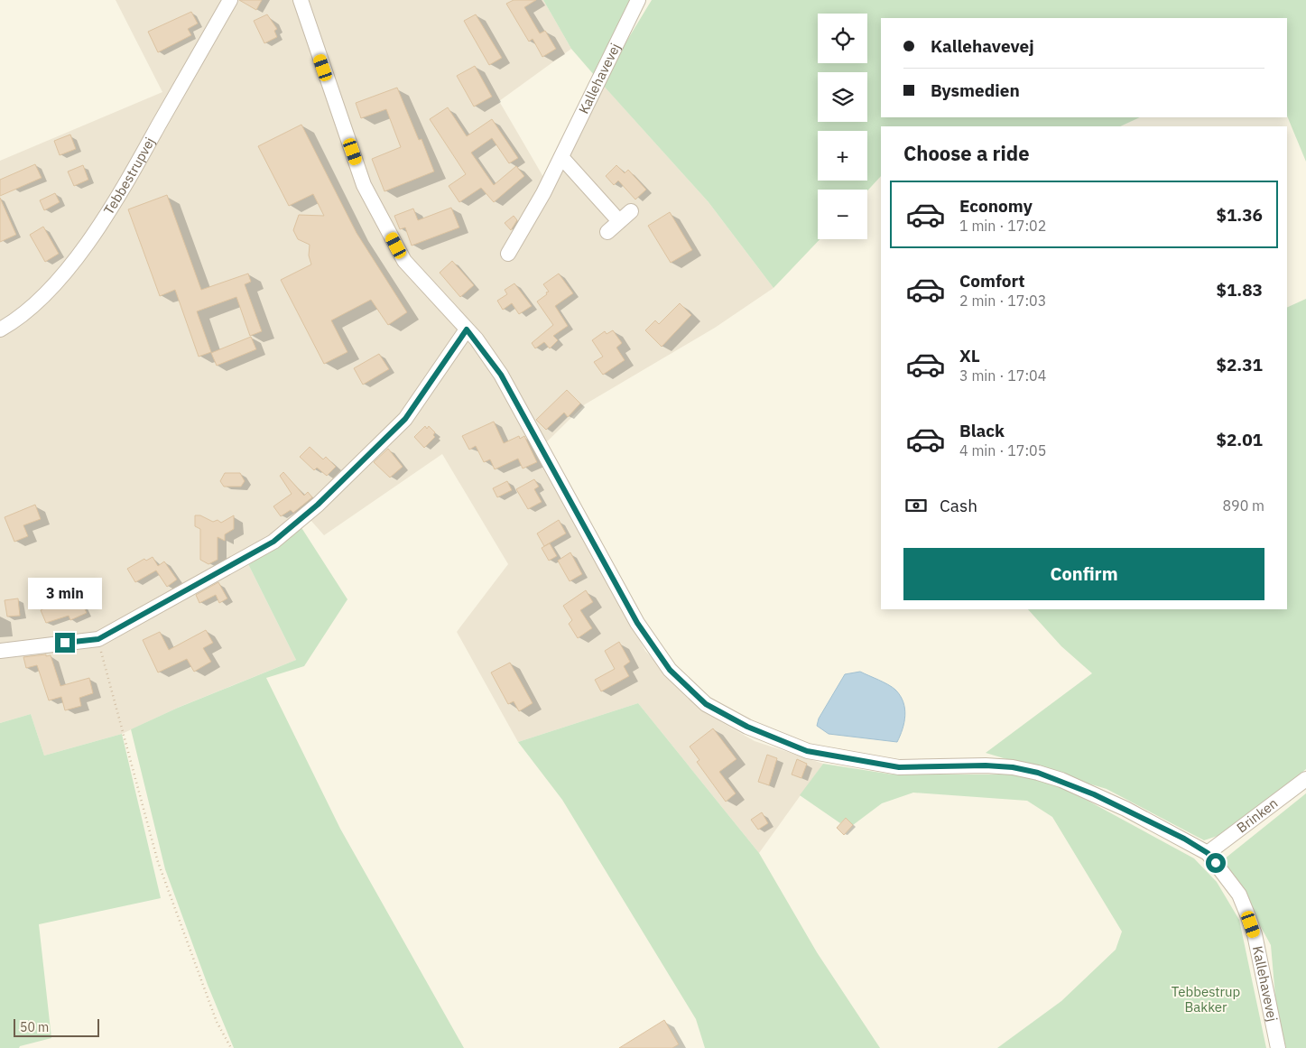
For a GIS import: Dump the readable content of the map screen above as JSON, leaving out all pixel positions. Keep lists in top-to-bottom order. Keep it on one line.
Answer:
{"streets":{"street":["Kallehavevej","Tebbestrupvej","Brinken"]},"crossings":[["Kallehavevej","Brinken"]],"parks":["Tebbestrup Bakker"],"scale_bar":"50 m","page":{"map_buttons":["+","−"],"banner":["Kallehavevej","Bysmedien"],"heading":"Choose a ride","list":[{"name":"Economy","note":"1 min · 17:02","value":"$1.36"},{"name":"Comfort","note":"2 min · 17:03","value":"$1.83"},{"name":"XL","note":"3 min · 17:04","value":"$2.31"},{"name":"Black","note":"4 min · 17:05","value":"$2.01"}],"pay":["Cash","890 m"],"buttons":"Confirm","bubble":"3 min","scale":"50 m"}}
